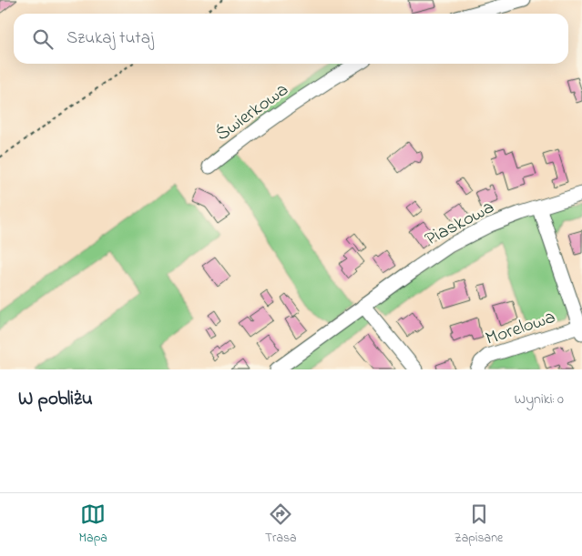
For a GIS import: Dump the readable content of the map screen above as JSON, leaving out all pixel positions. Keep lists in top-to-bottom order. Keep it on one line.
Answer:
{"streets":{"street":["Świerkowa","Piaskowa","Morelowa"]},"crossings":[["Piaskowa","Morelowa"]],"page":{"search":"Szukaj tutaj","heading":["W pobliżu","Wyniki: 0"],"nav":["Mapa","Trasa","Zapisane"]}}
